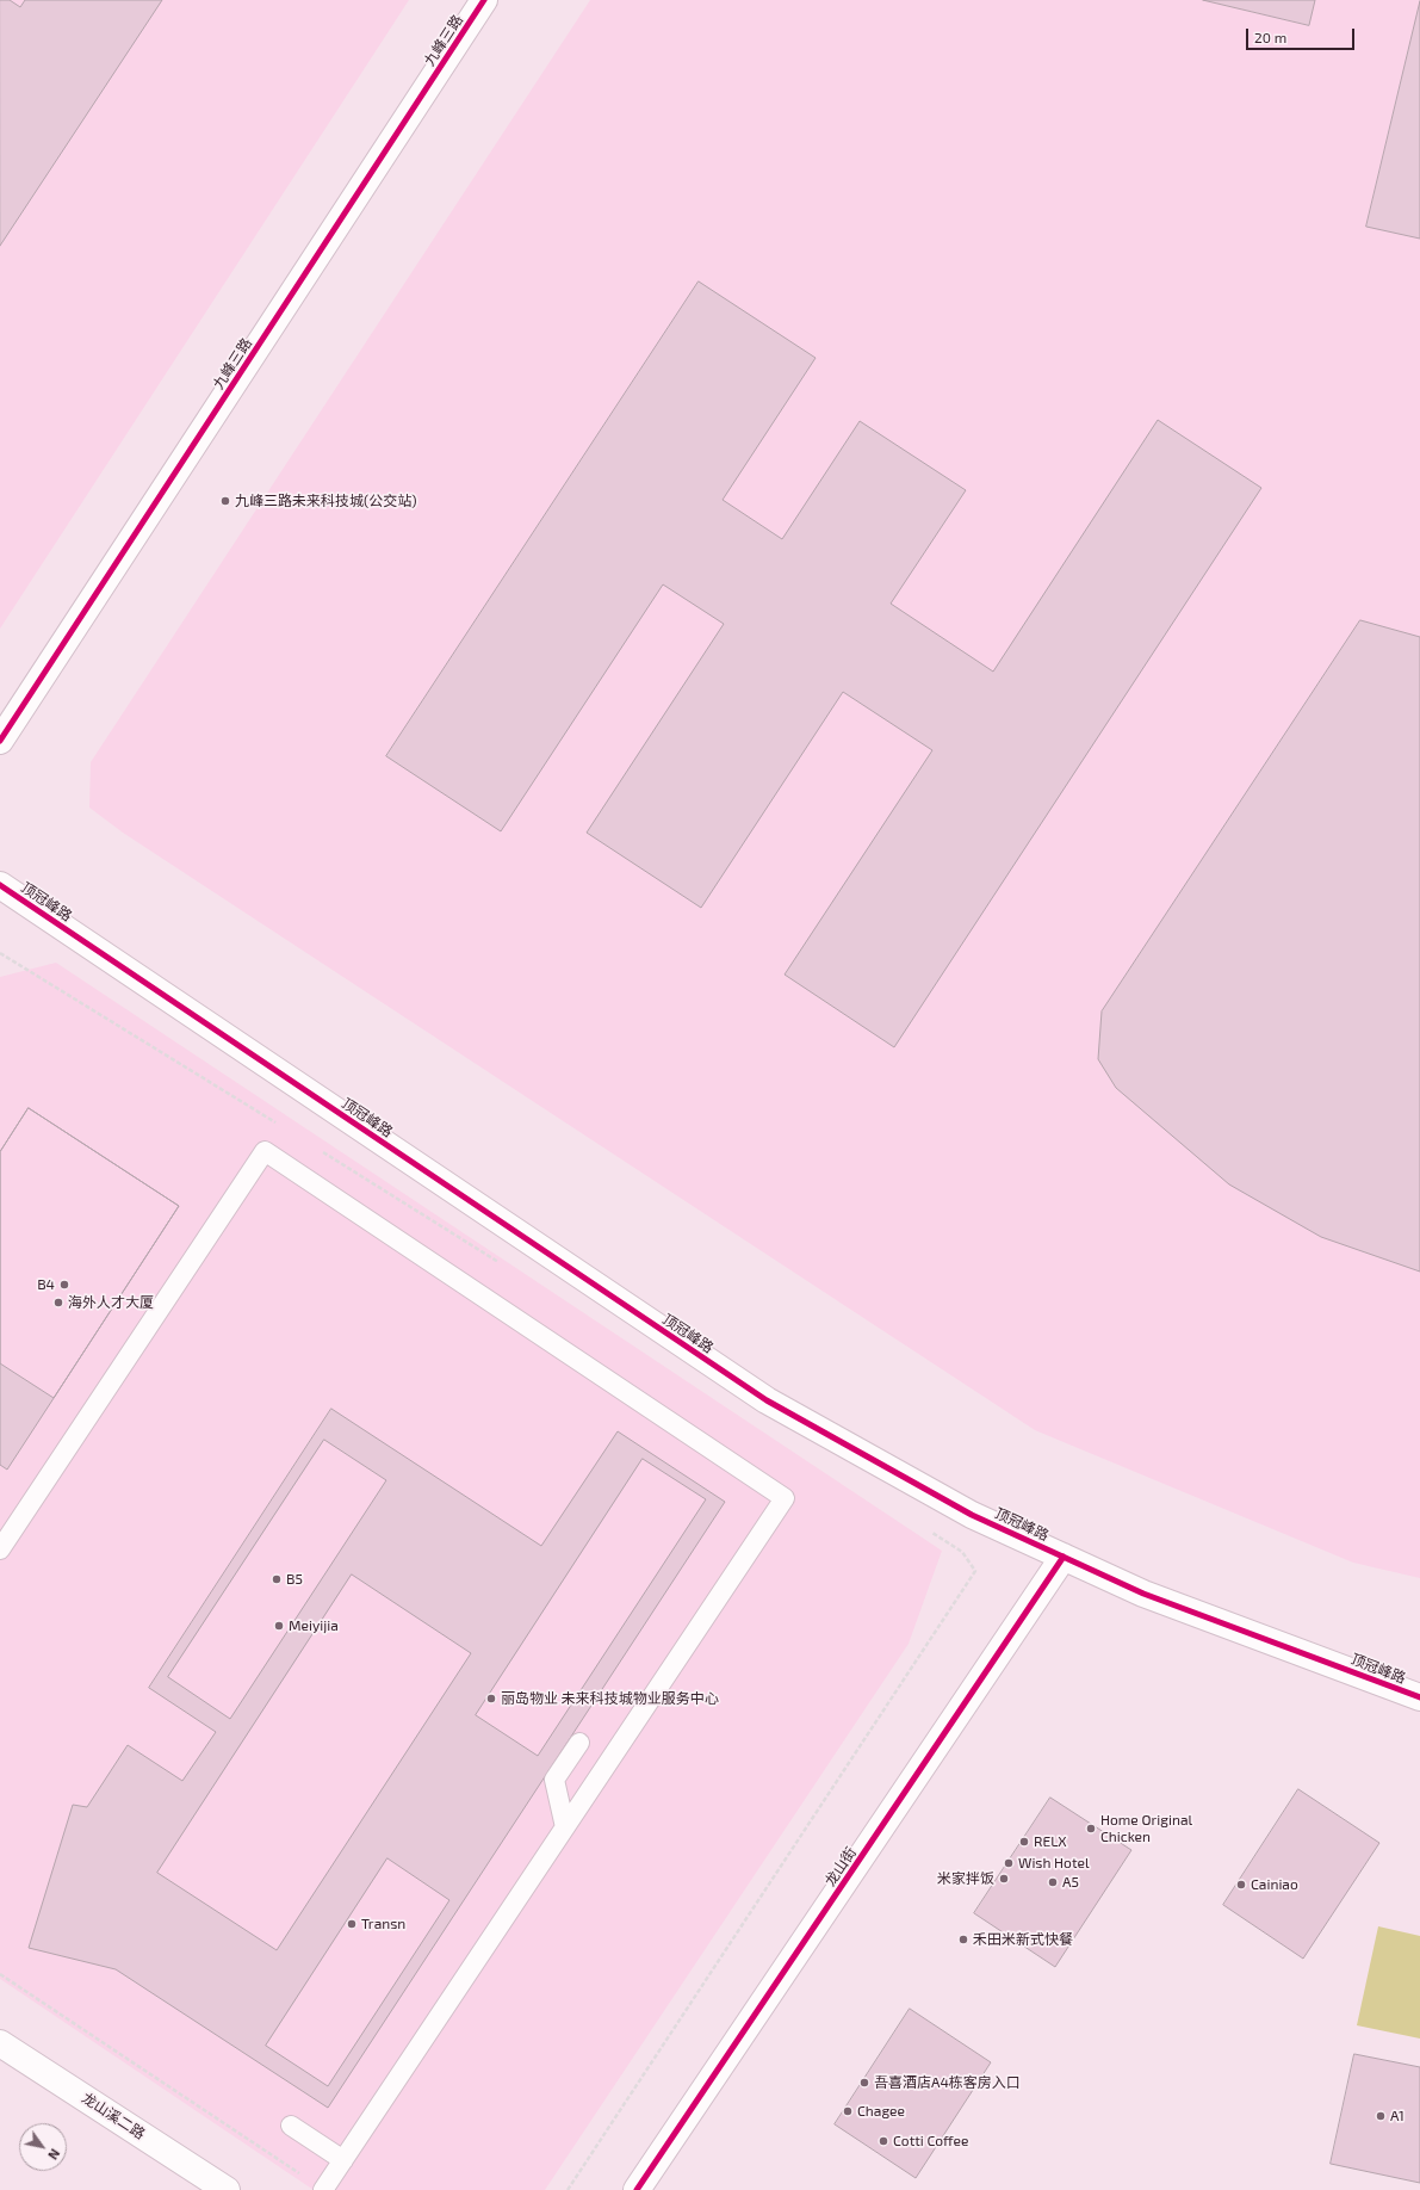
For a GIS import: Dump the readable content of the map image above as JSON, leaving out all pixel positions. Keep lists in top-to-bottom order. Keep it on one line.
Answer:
{"streets":{"street":["九峰三路","顶冠峰路","龙山街","龙山溪二路"]},"crossings":[["顶冠峰路","龙山街"]],"places":["九峰三路未来科技城(公交站)","B4","海外人才大厦","B5","Meiyijia","丽岛物业 未来科技城物业服务中心","Home Original Chicken","RELX","Wish Hotel","米家拌饭","A5","Cainiao","Transn","禾田米新式快餐","吾喜酒店A4栋客房入口","Chagee","A1","Cotti Coffee"],"scale_bar":"20 m","north":"bottom right"}
